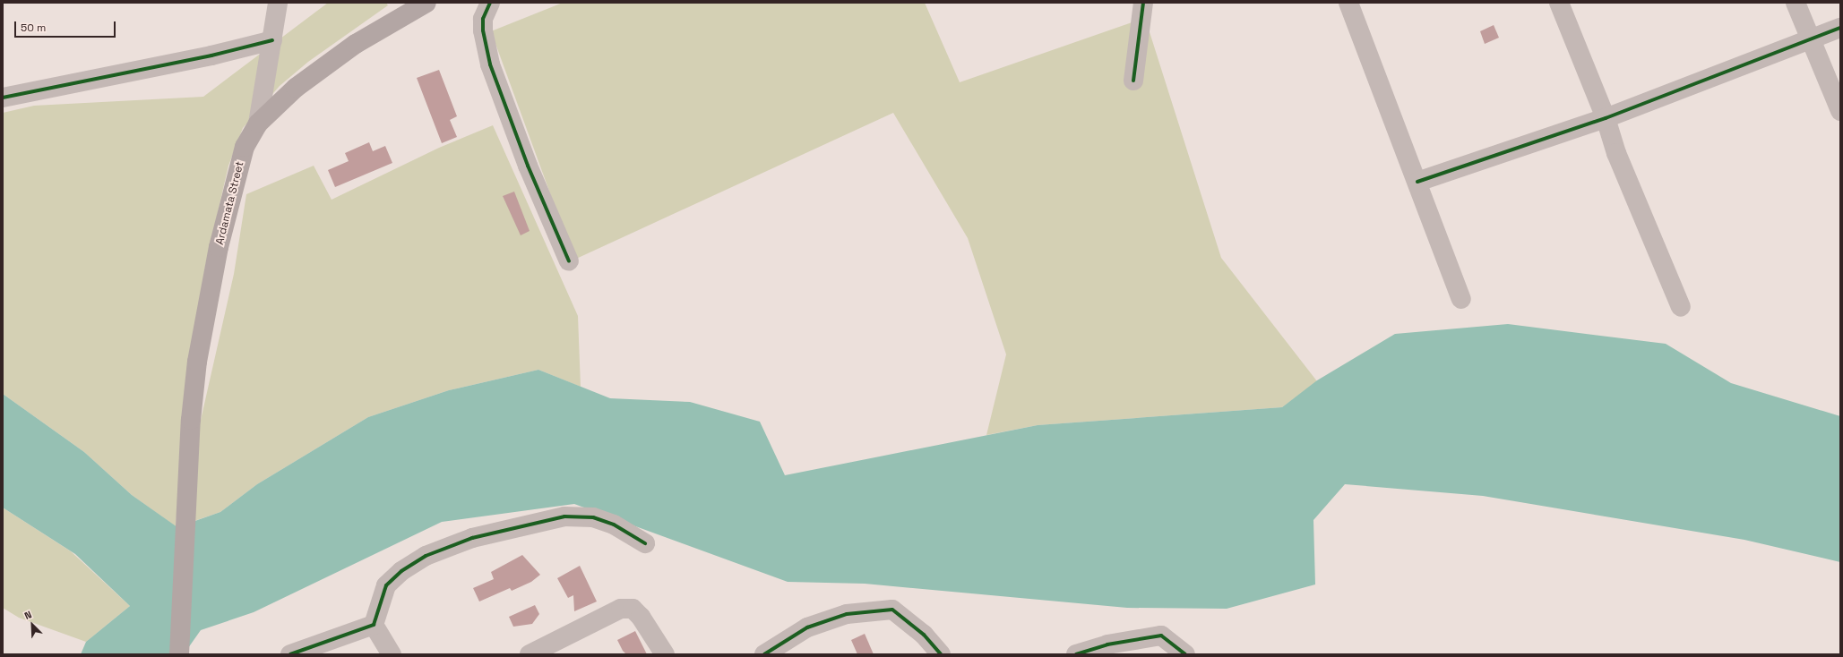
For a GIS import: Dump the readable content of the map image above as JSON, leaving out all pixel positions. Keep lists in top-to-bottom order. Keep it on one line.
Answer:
{"streets":{"main road":["Ardamata Street"]},"scale_bar":"50 m","north":"top left"}
